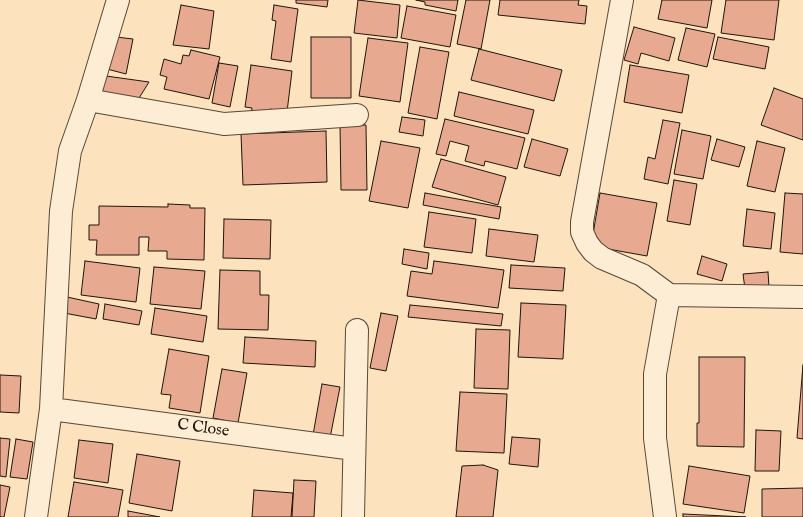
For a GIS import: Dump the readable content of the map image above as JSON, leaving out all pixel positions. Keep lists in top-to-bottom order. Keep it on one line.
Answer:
{"streets":{"street":["C Close"]}}
